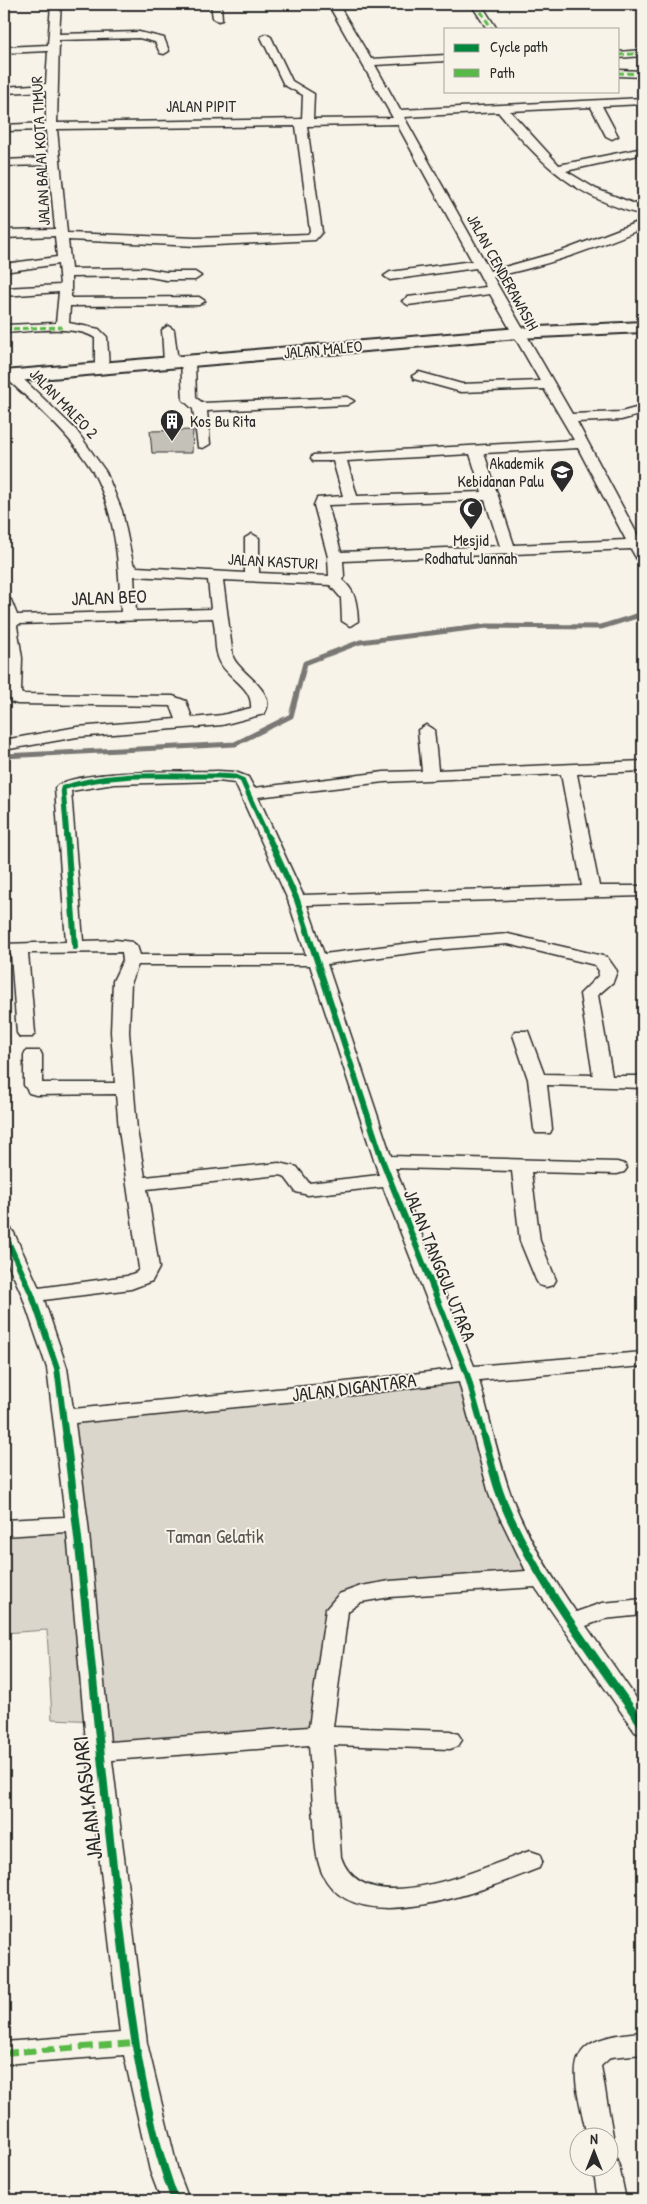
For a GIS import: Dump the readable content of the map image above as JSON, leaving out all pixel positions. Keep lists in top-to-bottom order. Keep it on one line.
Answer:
{"streets":{"street":["JALAN PIPIT","JALAN BALAI KOTA TIMUR","JALAN CENDERAWASIH","JALAN MALEO","JALAN MALEO 2","JALAN KASTURI","JALAN BEO","JALAN TANGGUL UTARA","JALAN DIGANTARA","JALAN KASUARI"]},"crossings":[["JALAN PIPIT","JALAN BALAI KOTA TIMUR"],["JALAN PIPIT","JALAN CENDERAWASIH"],["JALAN CENDERAWASIH","JALAN MALEO"],["JALAN CENDERAWASIH","JALAN KASTURI"],["JALAN MALEO","JALAN MALEO 2"],["JALAN MALEO 2","JALAN KASTURI"],["JALAN MALEO 2","JALAN BEO"],["JALAN TANGGUL UTARA","JALAN DIGANTARA"],["JALAN DIGANTARA","JALAN KASUARI"]],"parks":["Taman Gelatik"],"places":{"building":["Kos Bu Rita"],"school or university":["Akademik Kebidanan Palu"],"mosque":["Mesjid Rodhatul Jannah"]},"legend":["Cycle path","Path"],"north":"top"}
